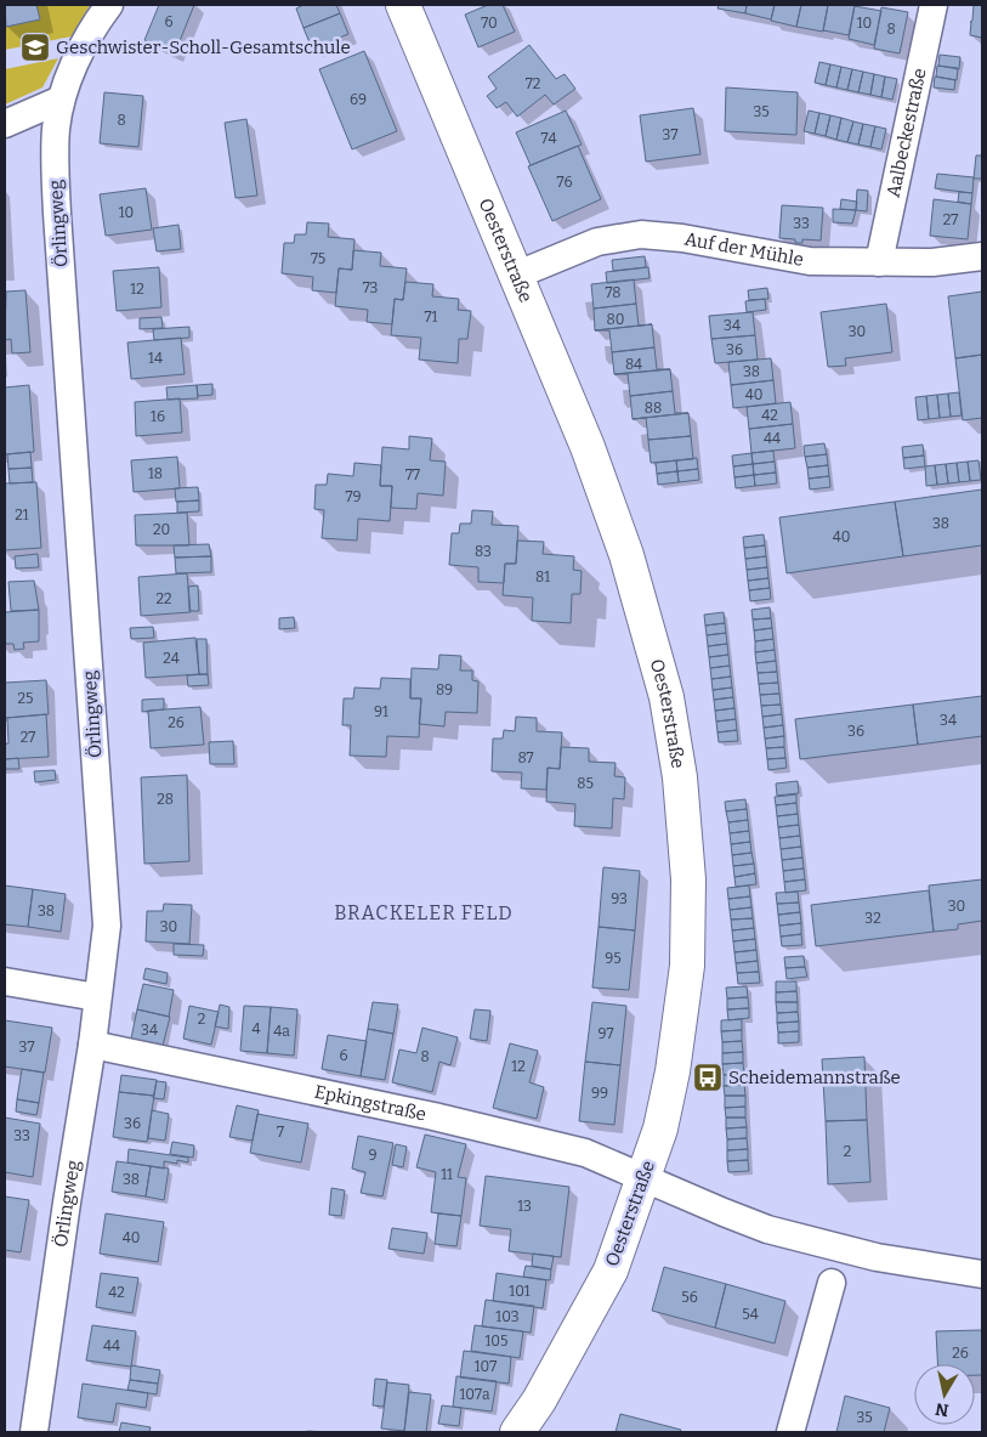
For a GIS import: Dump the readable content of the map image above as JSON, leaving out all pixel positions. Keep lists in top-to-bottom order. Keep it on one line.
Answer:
{"streets":{"street":["Aalbeckestraße","Örlingweg","Auf der Mühle","Oesterstraße","Epkingstraße"]},"crossings":[["Aalbeckestraße","Auf der Mühle"],["Örlingweg","Epkingstraße"],["Auf der Mühle","Oesterstraße"],["Oesterstraße","Epkingstraße"]],"districts":["BRACKELER FELD"],"places":{"school or university":["Geschwister-Scholl-Gesamtschule"],"bus stop":["Scheidemannstraße"]},"house_numbers":["6","70","10","8","72","69","35","8","37","74","76","10","27","33","75","73","12","78","71","80","34","30","36","14","84","38","40","88","42","16","44","18","77","79","21","38","20","40","83","81","22","24","89","25","91","34","26","36","27","87","85","28","93","30","38","32","30","95","2","4","34","4a","97","37","6","8","12","99","36","7","33","2","9","11","38","13","40","101","42","56","54","103","105","44","26","107","107a","35"],"north":"bottom"}
